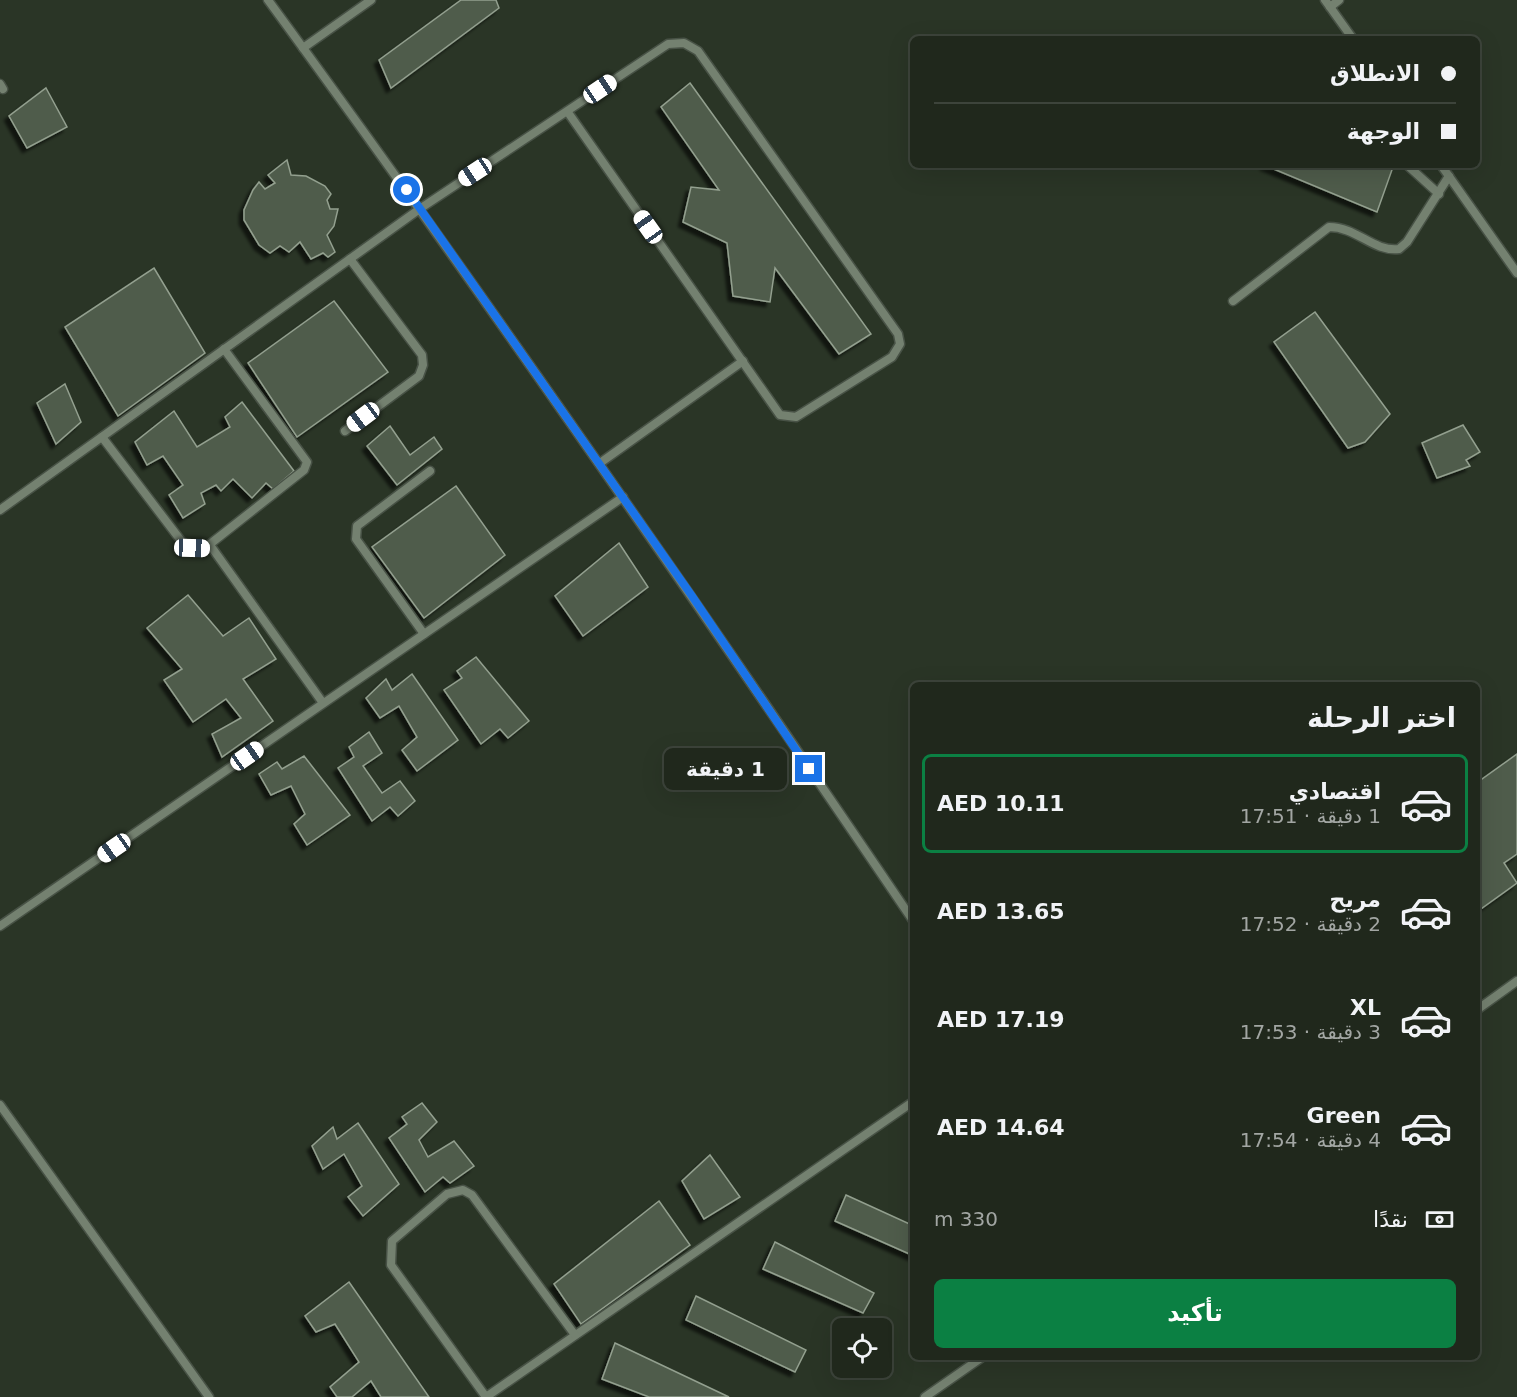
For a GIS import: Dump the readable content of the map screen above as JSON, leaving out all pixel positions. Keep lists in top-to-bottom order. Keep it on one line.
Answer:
{"page":{"banner":["الانطلاق","الوجهة"],"heading":"اختر الرحلة","bubble":"1 دقيقة","list":[{"name":"اقتصادي","note":"1 دقيقة · 17:51","value":"AED 10.11"},{"name":"مريح","note":"2 دقيقة · 17:52","value":"AED 13.65"},{"name":"XL","note":"3 دقيقة · 17:53","value":"AED 17.19"},{"name":"Green","note":"4 دقيقة · 17:54","value":"AED 14.64"}],"pay":["نقدًا","330 m"],"buttons":"تأكيد"}}
